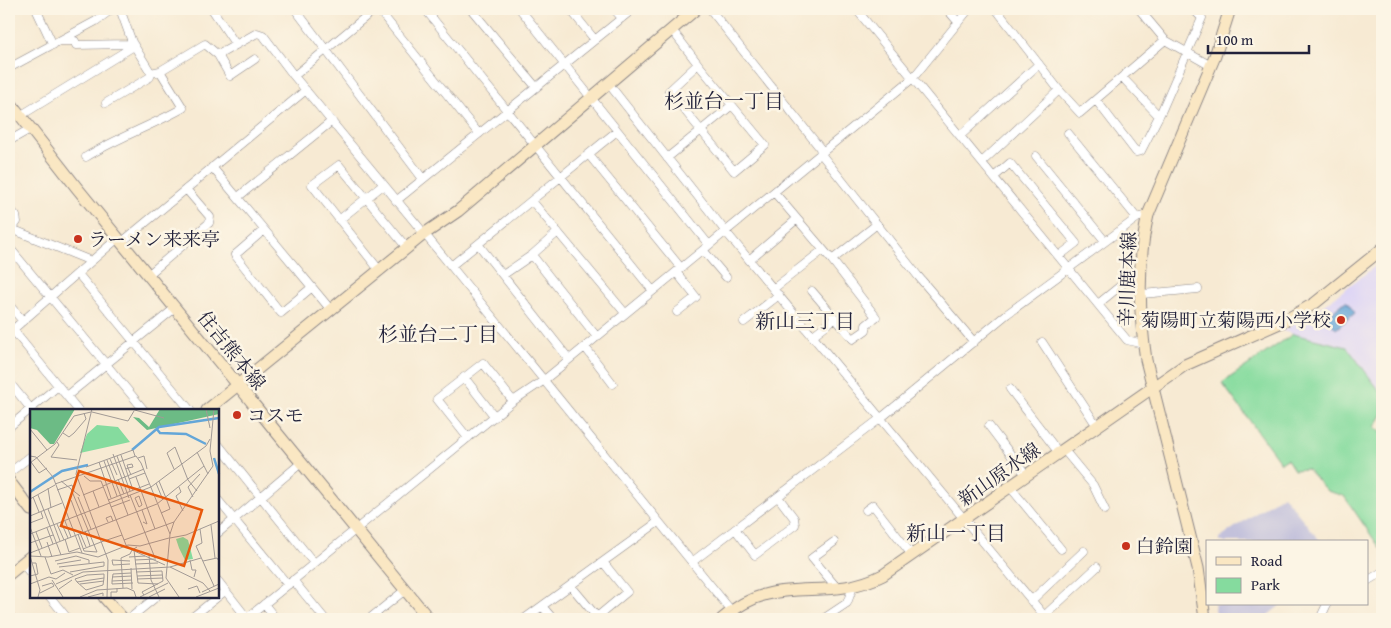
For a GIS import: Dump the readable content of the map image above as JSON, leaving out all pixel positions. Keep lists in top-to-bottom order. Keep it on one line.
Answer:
{"streets":{"main road":["辛川鹿本線","住吉熊本線","新山原水線"]},"crossings":[["辛川鹿本線","新山原水線"]],"districts":["杉並台一丁目","新山三丁目","杉並台二丁目","新山一丁目"],"places":["ラーメン来来亭","菊陽町立菊陽西小学校","コスモ","白鈴園"],"legend":["Road","Park"],"scale_bar":"100 m"}
